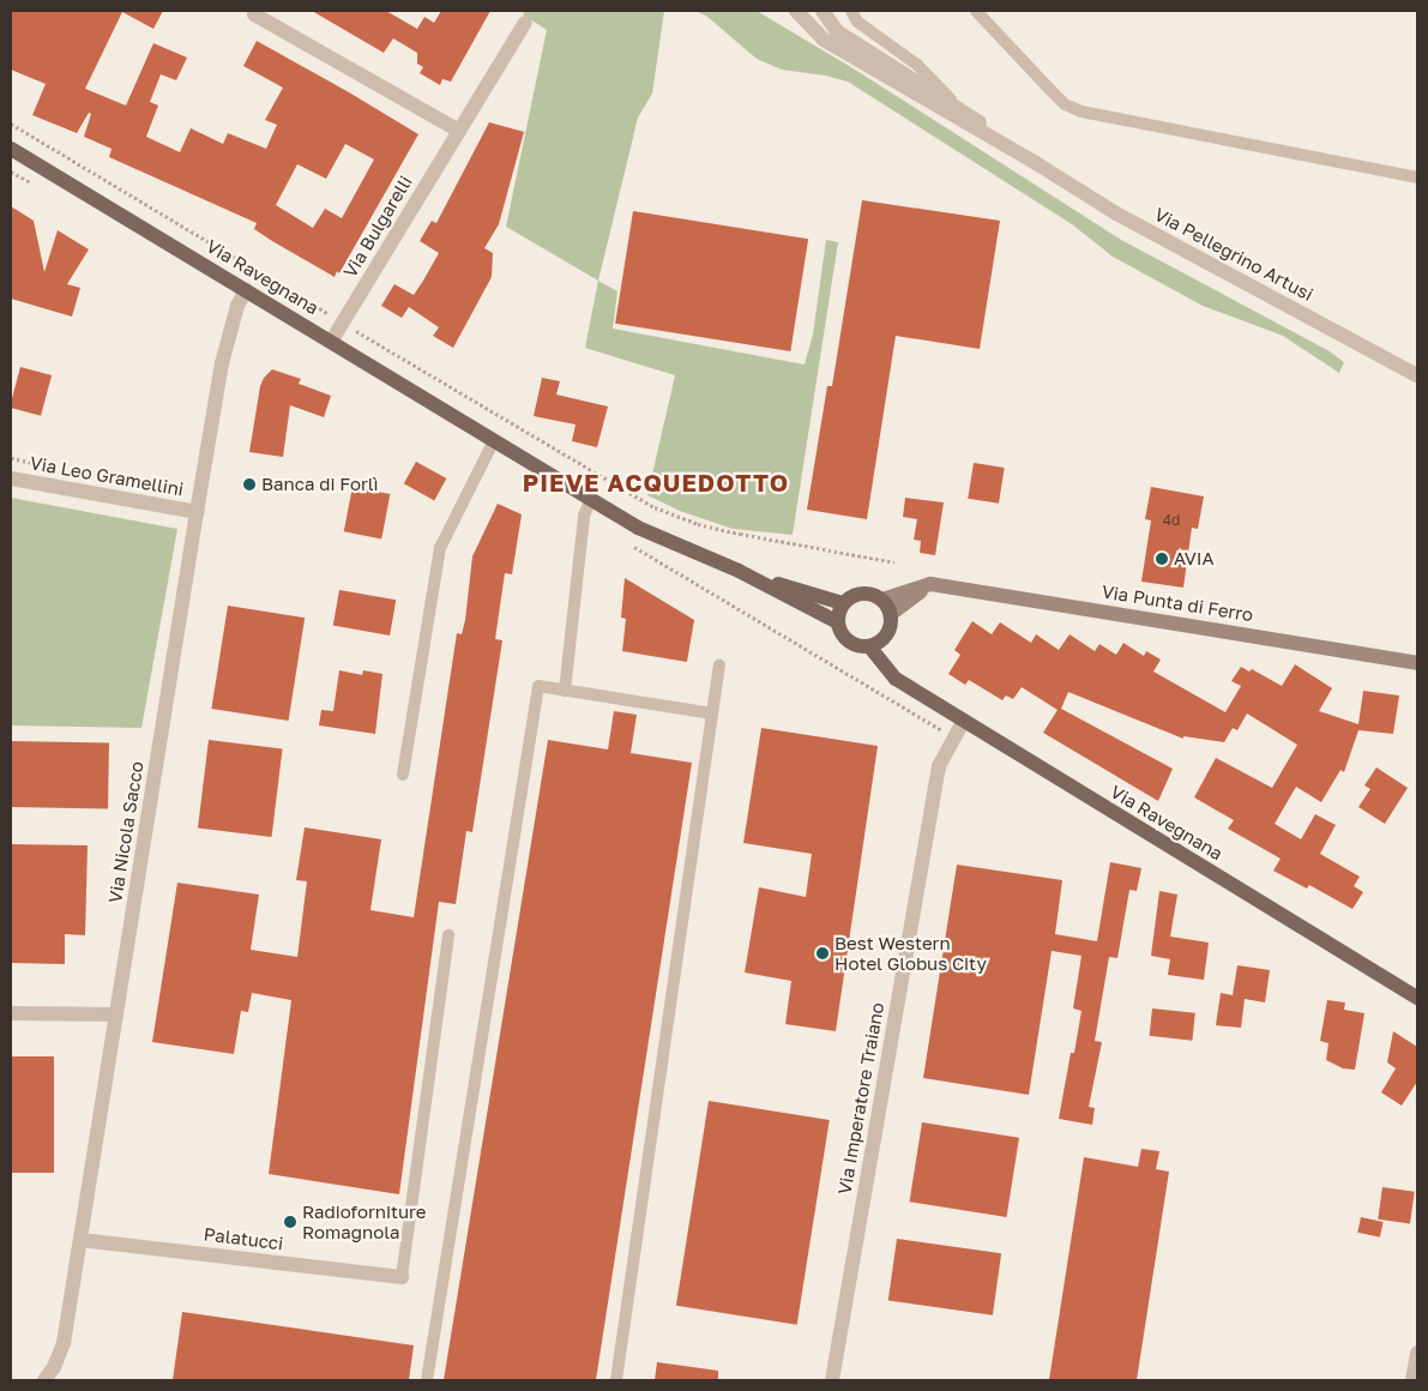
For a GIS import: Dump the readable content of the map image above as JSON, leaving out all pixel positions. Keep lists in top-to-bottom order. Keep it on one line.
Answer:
{"streets":{"main road":["Via Ravegnana"],"street":["Via Bulgarelli","Via Pellegrino Artusi","Via Leo Gramellini","Via Punta di Ferro","Via Nicola Sacco","Via Imperatore Traiano","Palatucci"]},"crossings":[["Via Bulgarelli","Via Ravegnana"],["Via Ravegnana","Via Punta di Ferro"],["Via Ravegnana","Via Nicola Sacco"],["Via Ravegnana","Via Imperatore Traiano"],["Via Leo Gramellini","Via Nicola Sacco"],["Via Nicola Sacco","Palatucci"]],"districts":["PIEVE ACQUEDOTTO"],"places":["Banca di Forlì","AVIA","Best Western Hotel Globus City","Radioforniture Romagnola"],"house_numbers":["4d"]}
